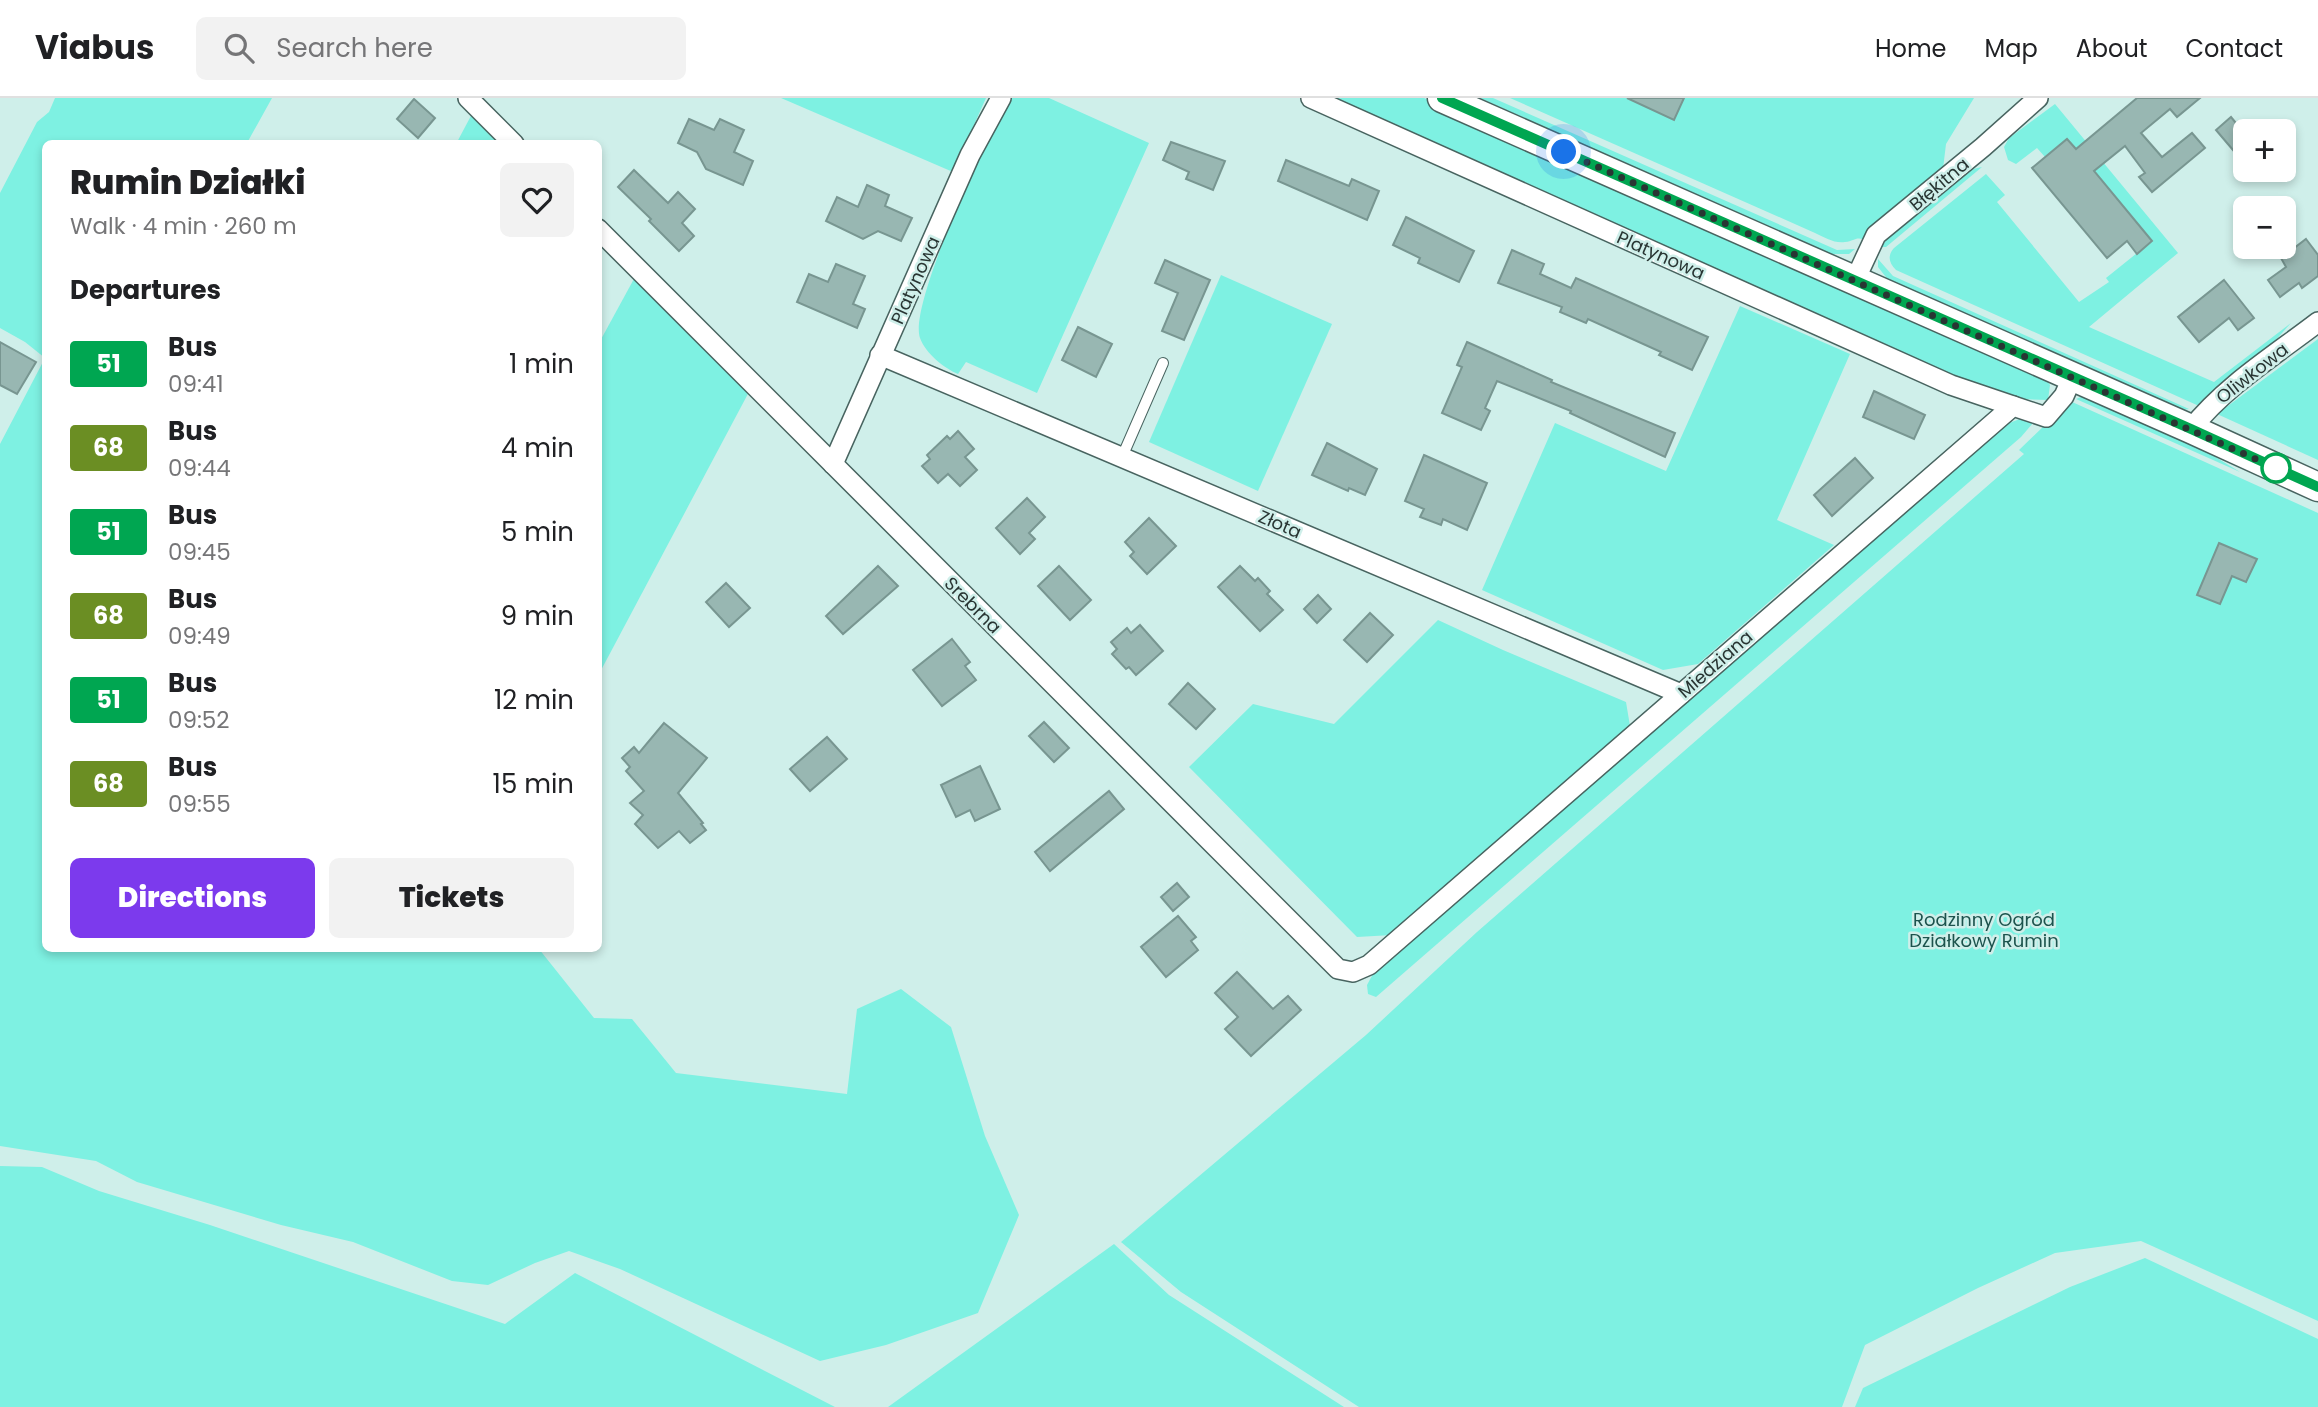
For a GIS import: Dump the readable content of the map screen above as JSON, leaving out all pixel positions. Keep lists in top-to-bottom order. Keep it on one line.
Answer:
{"streets":{"street":["Błękitna","Platynowa","Oliwkowa","Złota","Srebrna","Miedziana"]},"crossings":[["Platynowa","Złota"],["Platynowa","Srebrna"],["Platynowa","Miedziana"],["Złota","Miedziana"],["Srebrna","Miedziana"]],"parks":["Rodzinny Ogród Działkowy Rumin"],"lines":["bus line 51"],"page":{"header":"Viabus","search":"Search here","nav":["Home","Map","About","Contact"],"map_buttons":["+","−"],"heading":[["Rumin Działki","Walk · 4 min · 260 m"],"Departures"],"list":[{"mark":"51","name":"Bus","note":"09:41","value":"1 min"},{"mark":"68","name":"Bus","note":"09:44","value":"4 min"},{"mark":"51","name":"Bus","note":"09:45","value":"5 min"},{"mark":"68","name":"Bus","note":"09:49","value":"9 min"},{"mark":"51","name":"Bus","note":"09:52","value":"12 min"},{"mark":"68","name":"Bus","note":"09:55","value":"15 min"}],"buttons":["Directions","Tickets"]}}
